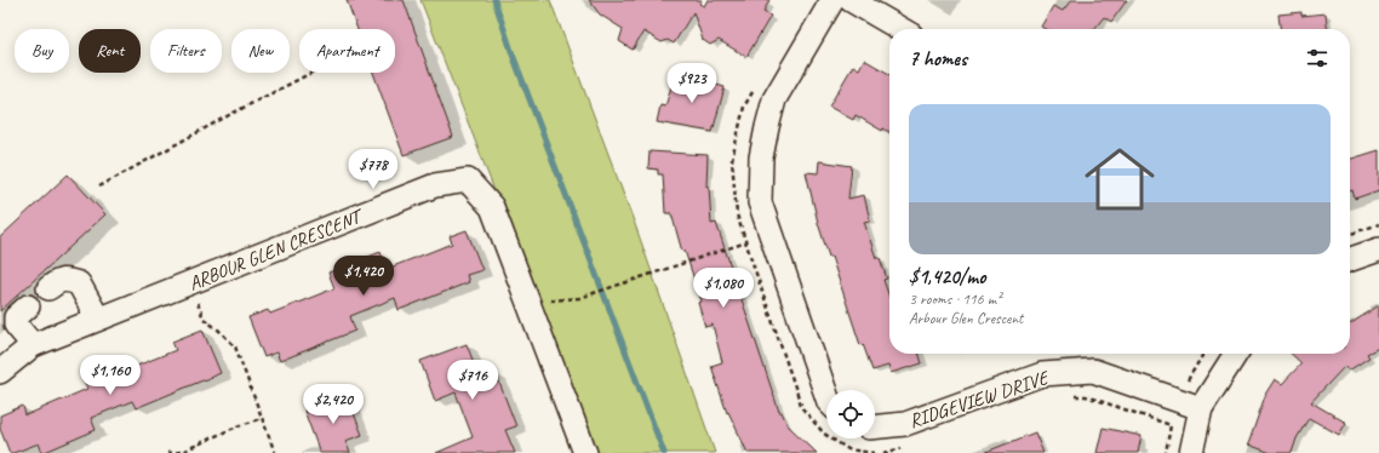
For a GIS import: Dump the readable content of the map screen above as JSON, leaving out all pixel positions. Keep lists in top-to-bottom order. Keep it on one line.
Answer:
{"streets":{"street":["ARBOUR GLEN CRESCENT","RIDGEVIEW DRIVE"]},"page":{"chip":["Buy","Rent","Filters","New","Apartment"],"heading":"7 homes","price":["$923","$778","$1,420","$1,080","$1,160","$716","$2,420"],"list":[{"name":"$1,420/mo","note":"3 rooms · 116 m² · Arbour Glen Crescent"}]}}
